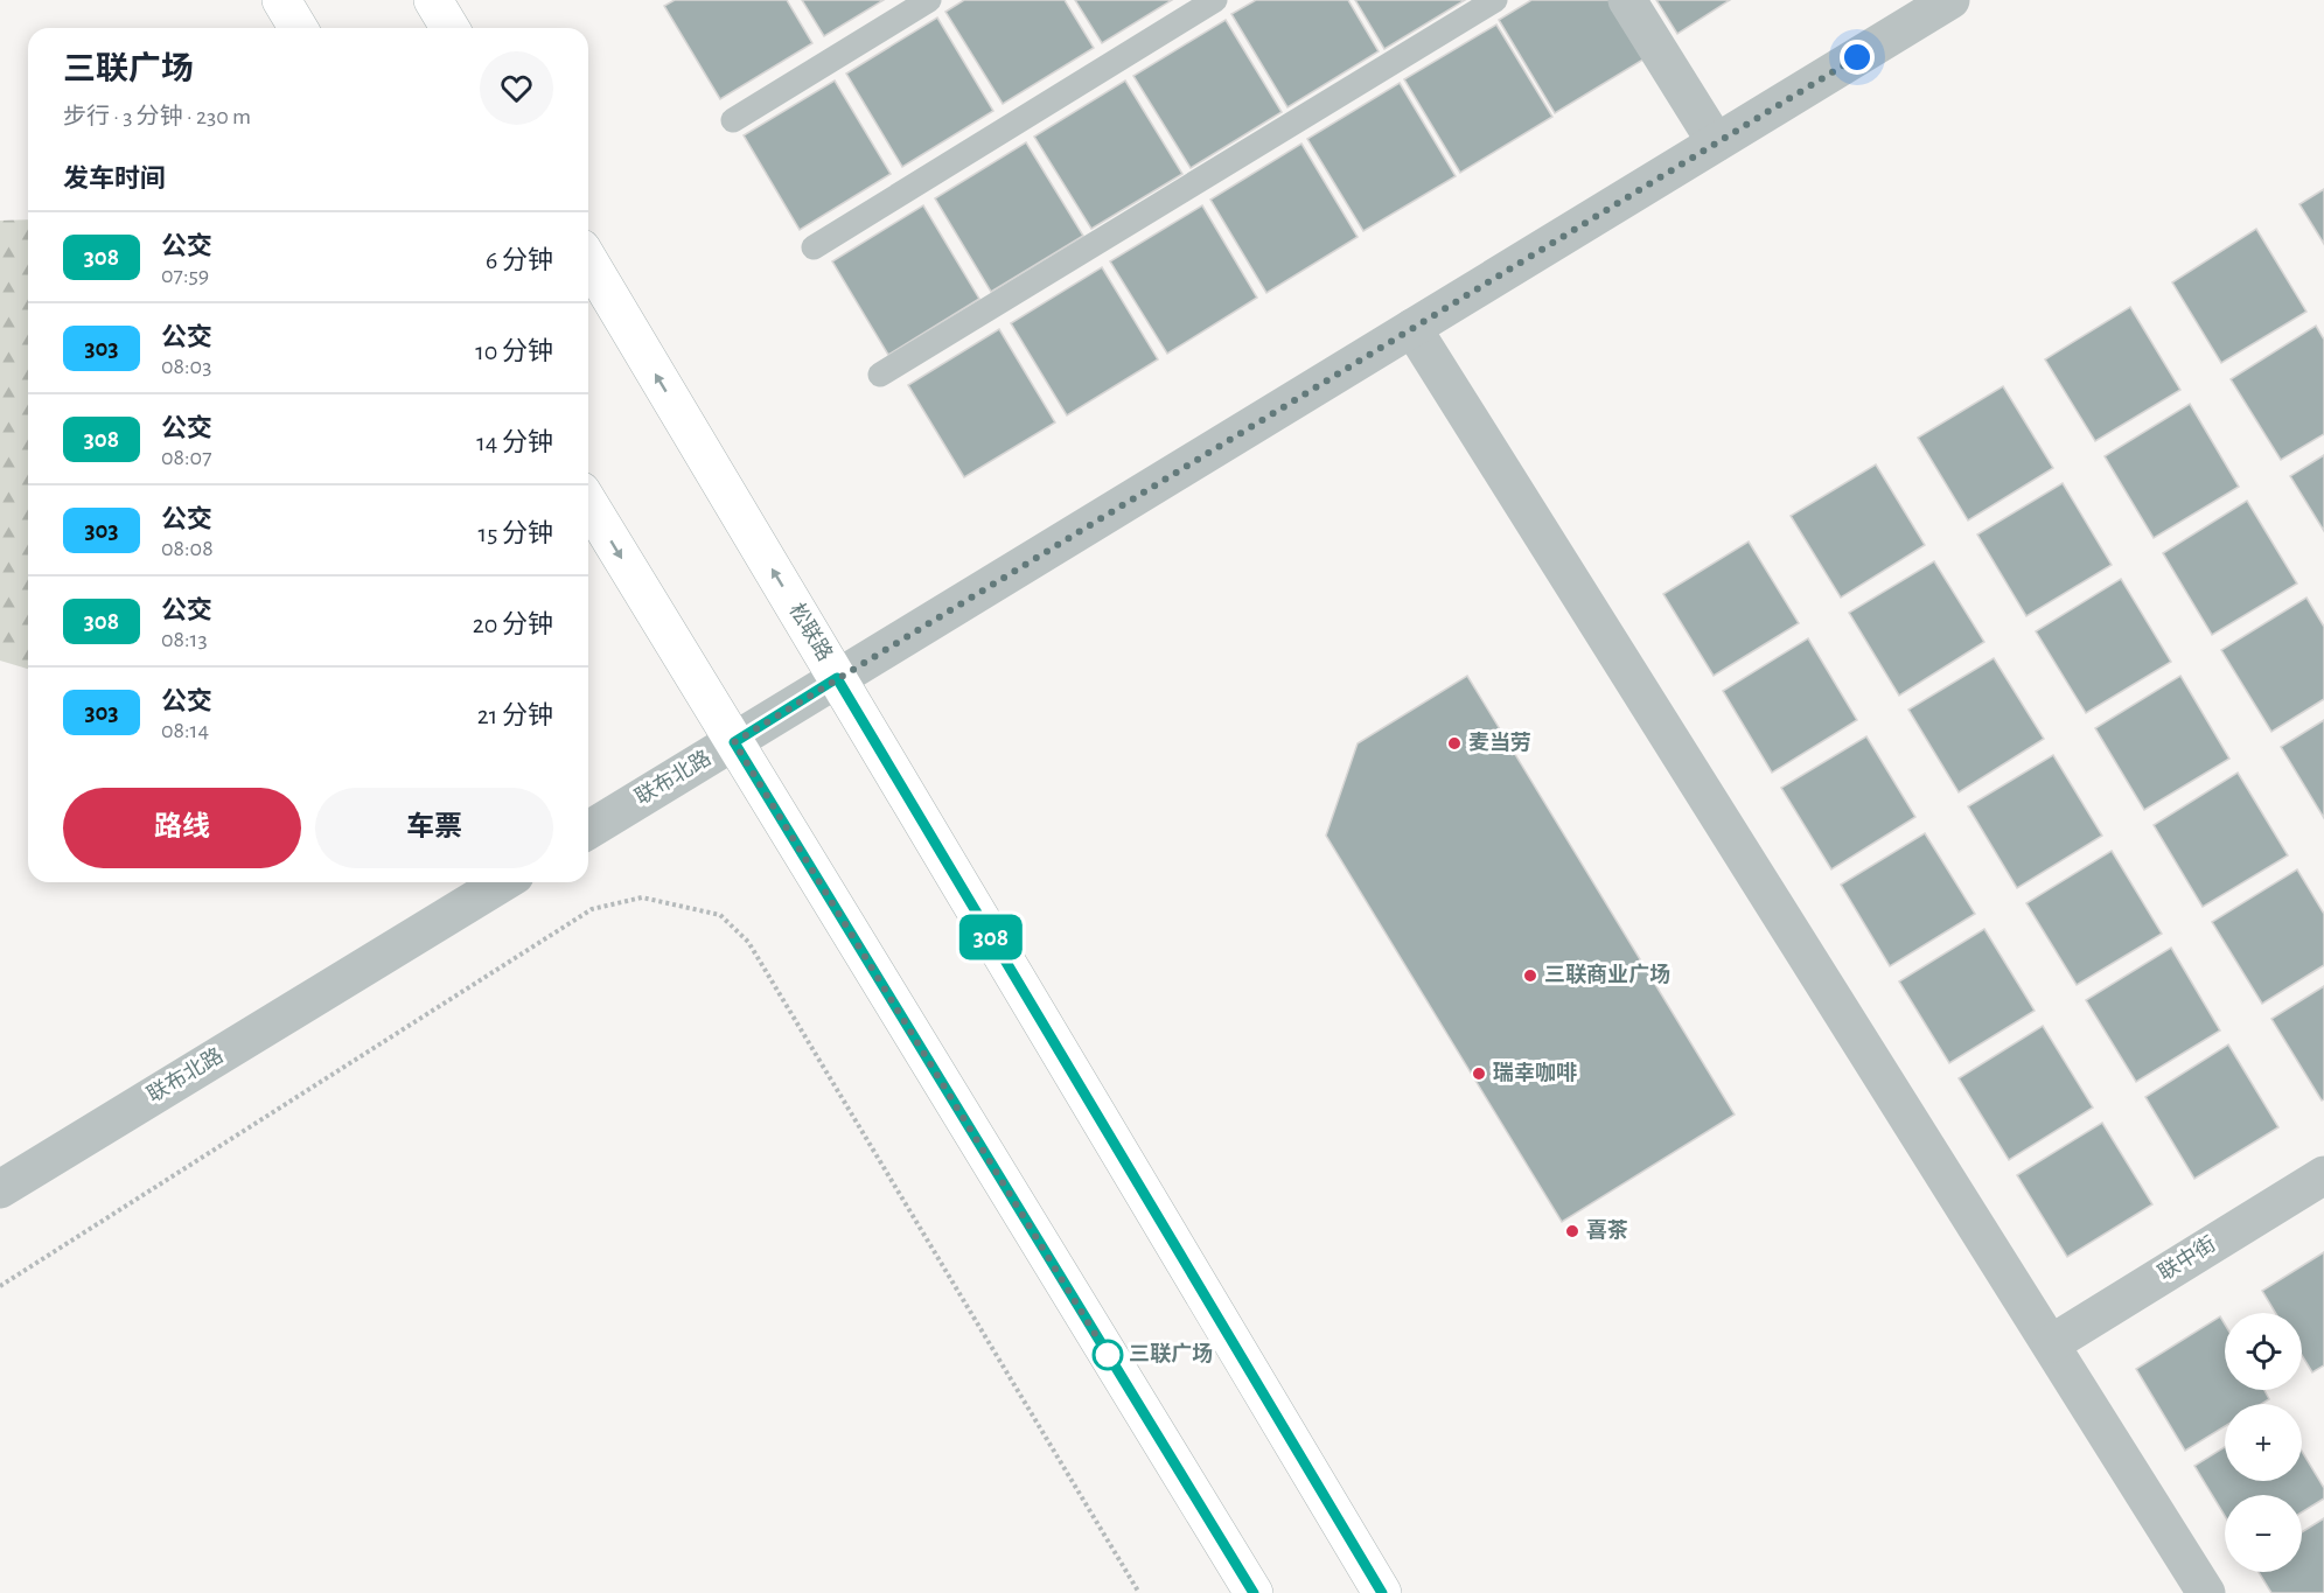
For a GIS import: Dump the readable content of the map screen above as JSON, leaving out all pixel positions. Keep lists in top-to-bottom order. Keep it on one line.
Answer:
{"streets":{"street":["松联路","联布北路","联中街"]},"crossings":[["松联路","联布北路"]],"places":["麦当劳","三联商业广场","瑞幸咖啡","喜茶","三联广场"],"lines":["bus line 308"],"page":{"on_map":"308","heading":[["三联广场","步行 · 3 分钟 · 230 m"],"发车时间"],"list":[{"mark":"308","name":"公交","note":"07:59","value":"6 分钟"},{"mark":"303","name":"公交","note":"08:03","value":"10 分钟"},{"mark":"308","name":"公交","note":"08:07","value":"14 分钟"},{"mark":"303","name":"公交","note":"08:08","value":"15 分钟"},{"mark":"308","name":"公交","note":"08:13","value":"20 分钟"},{"mark":"303","name":"公交","note":"08:14","value":"21 分钟"}],"buttons":["路线","车票"],"map_buttons":["+","−"]}}
